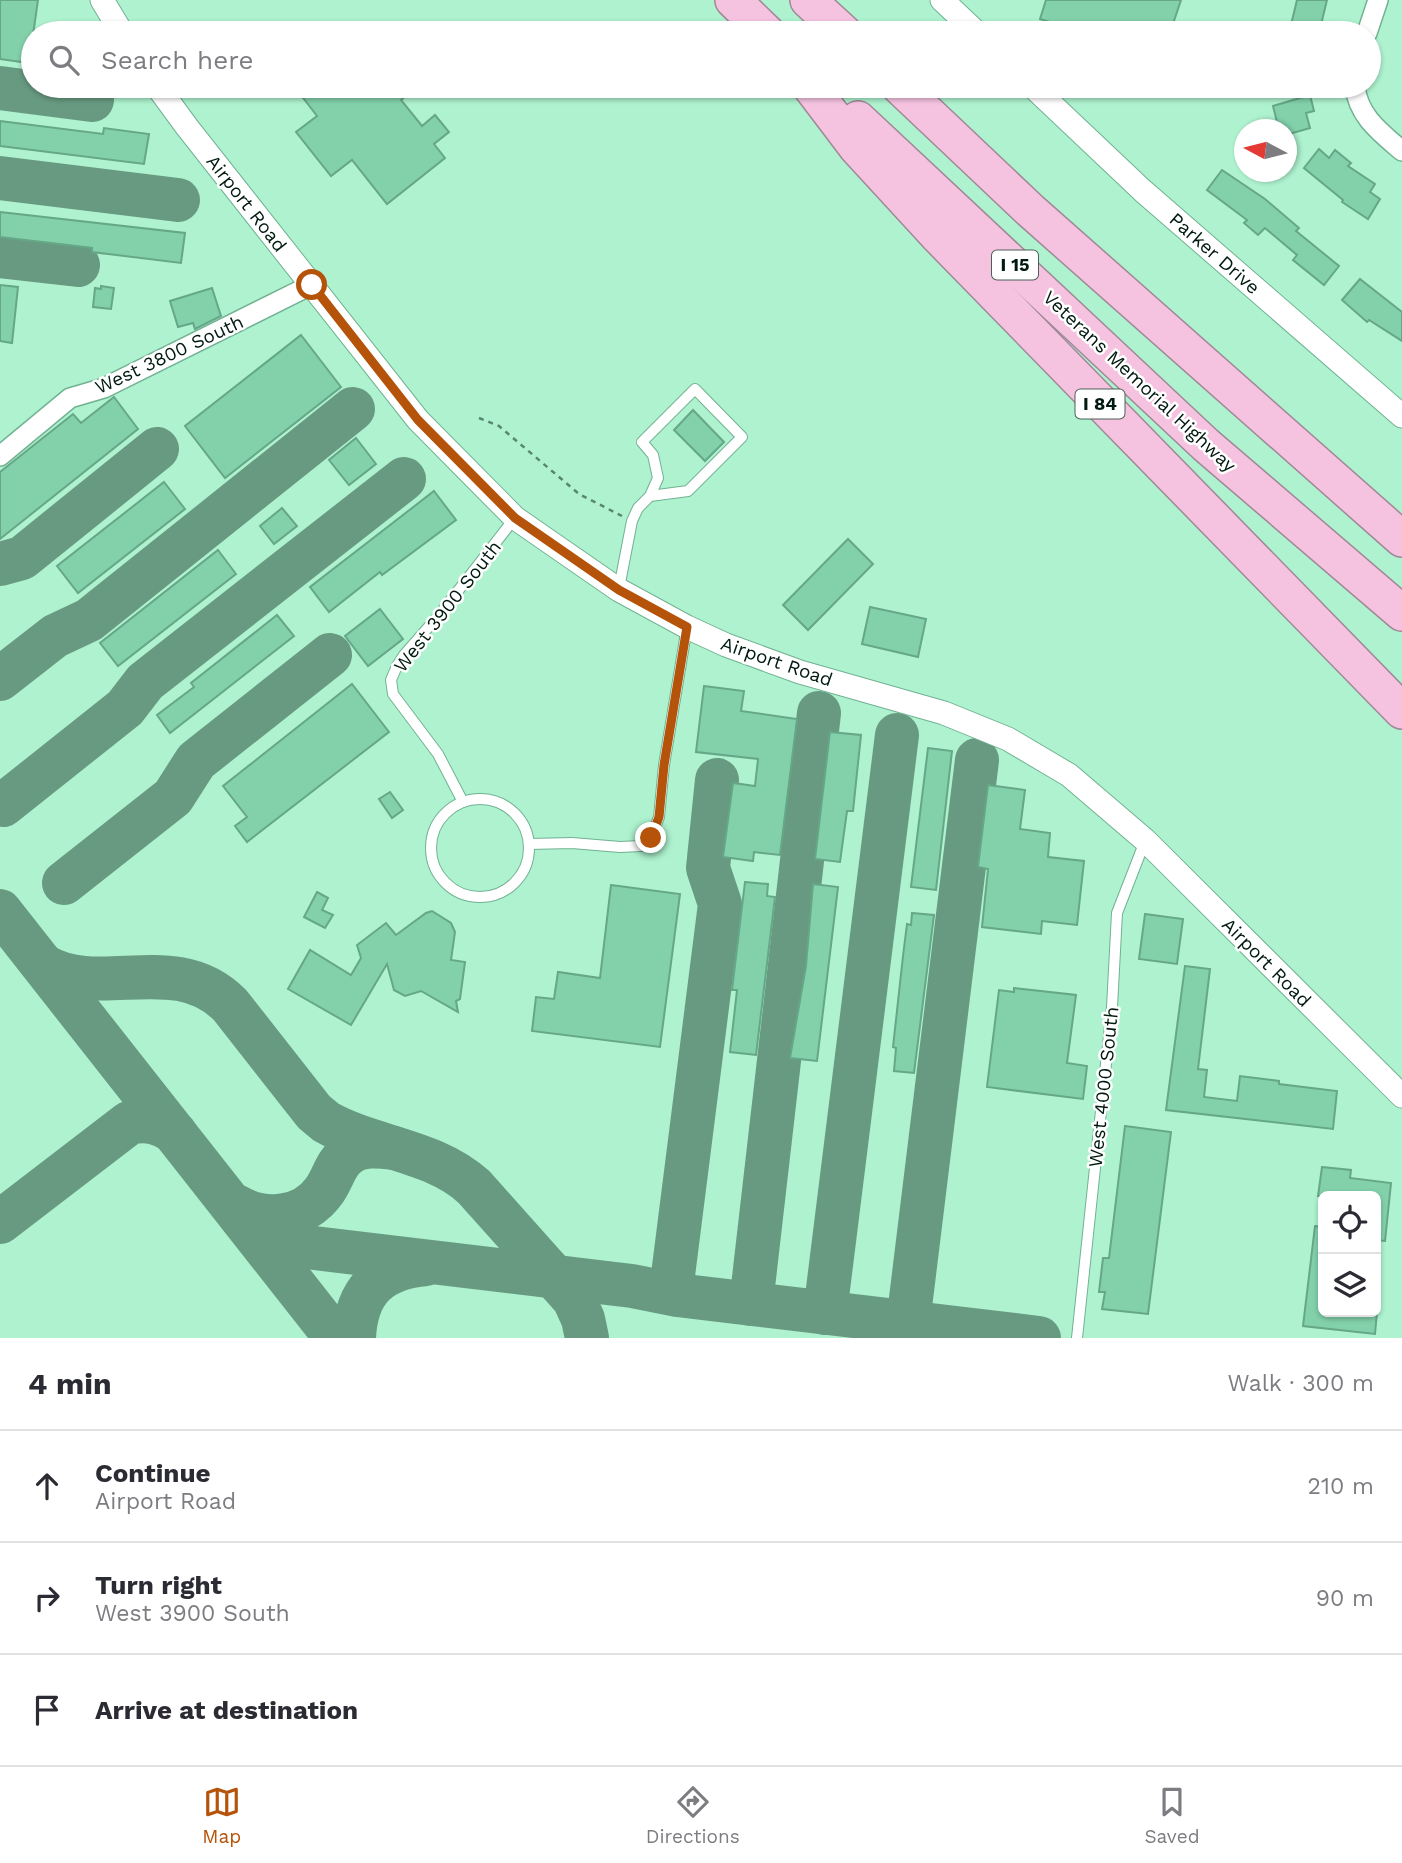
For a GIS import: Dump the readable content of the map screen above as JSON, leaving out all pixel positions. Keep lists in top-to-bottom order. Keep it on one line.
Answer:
{"streets":{"highway":["I 15","Veterans Memorial Highway","I 84"],"street":["Airport Road","Parker Drive","West 3800 South"],"lane":["West 3900 South","West 4000 South"]},"crossings":[["Airport Road","West 3800 South"],["Airport Road","West 3900 South"],["Airport Road","West 4000 South"]],"north":"left","page":{"search":"Search here","heading":["4 min","Walk · 300 m"],"list":[["Continue","Airport Road","210 m"],["Turn right","West 3900 South","90 m"],"Arrive at destination"],"nav":["Map","Directions","Saved"]}}
